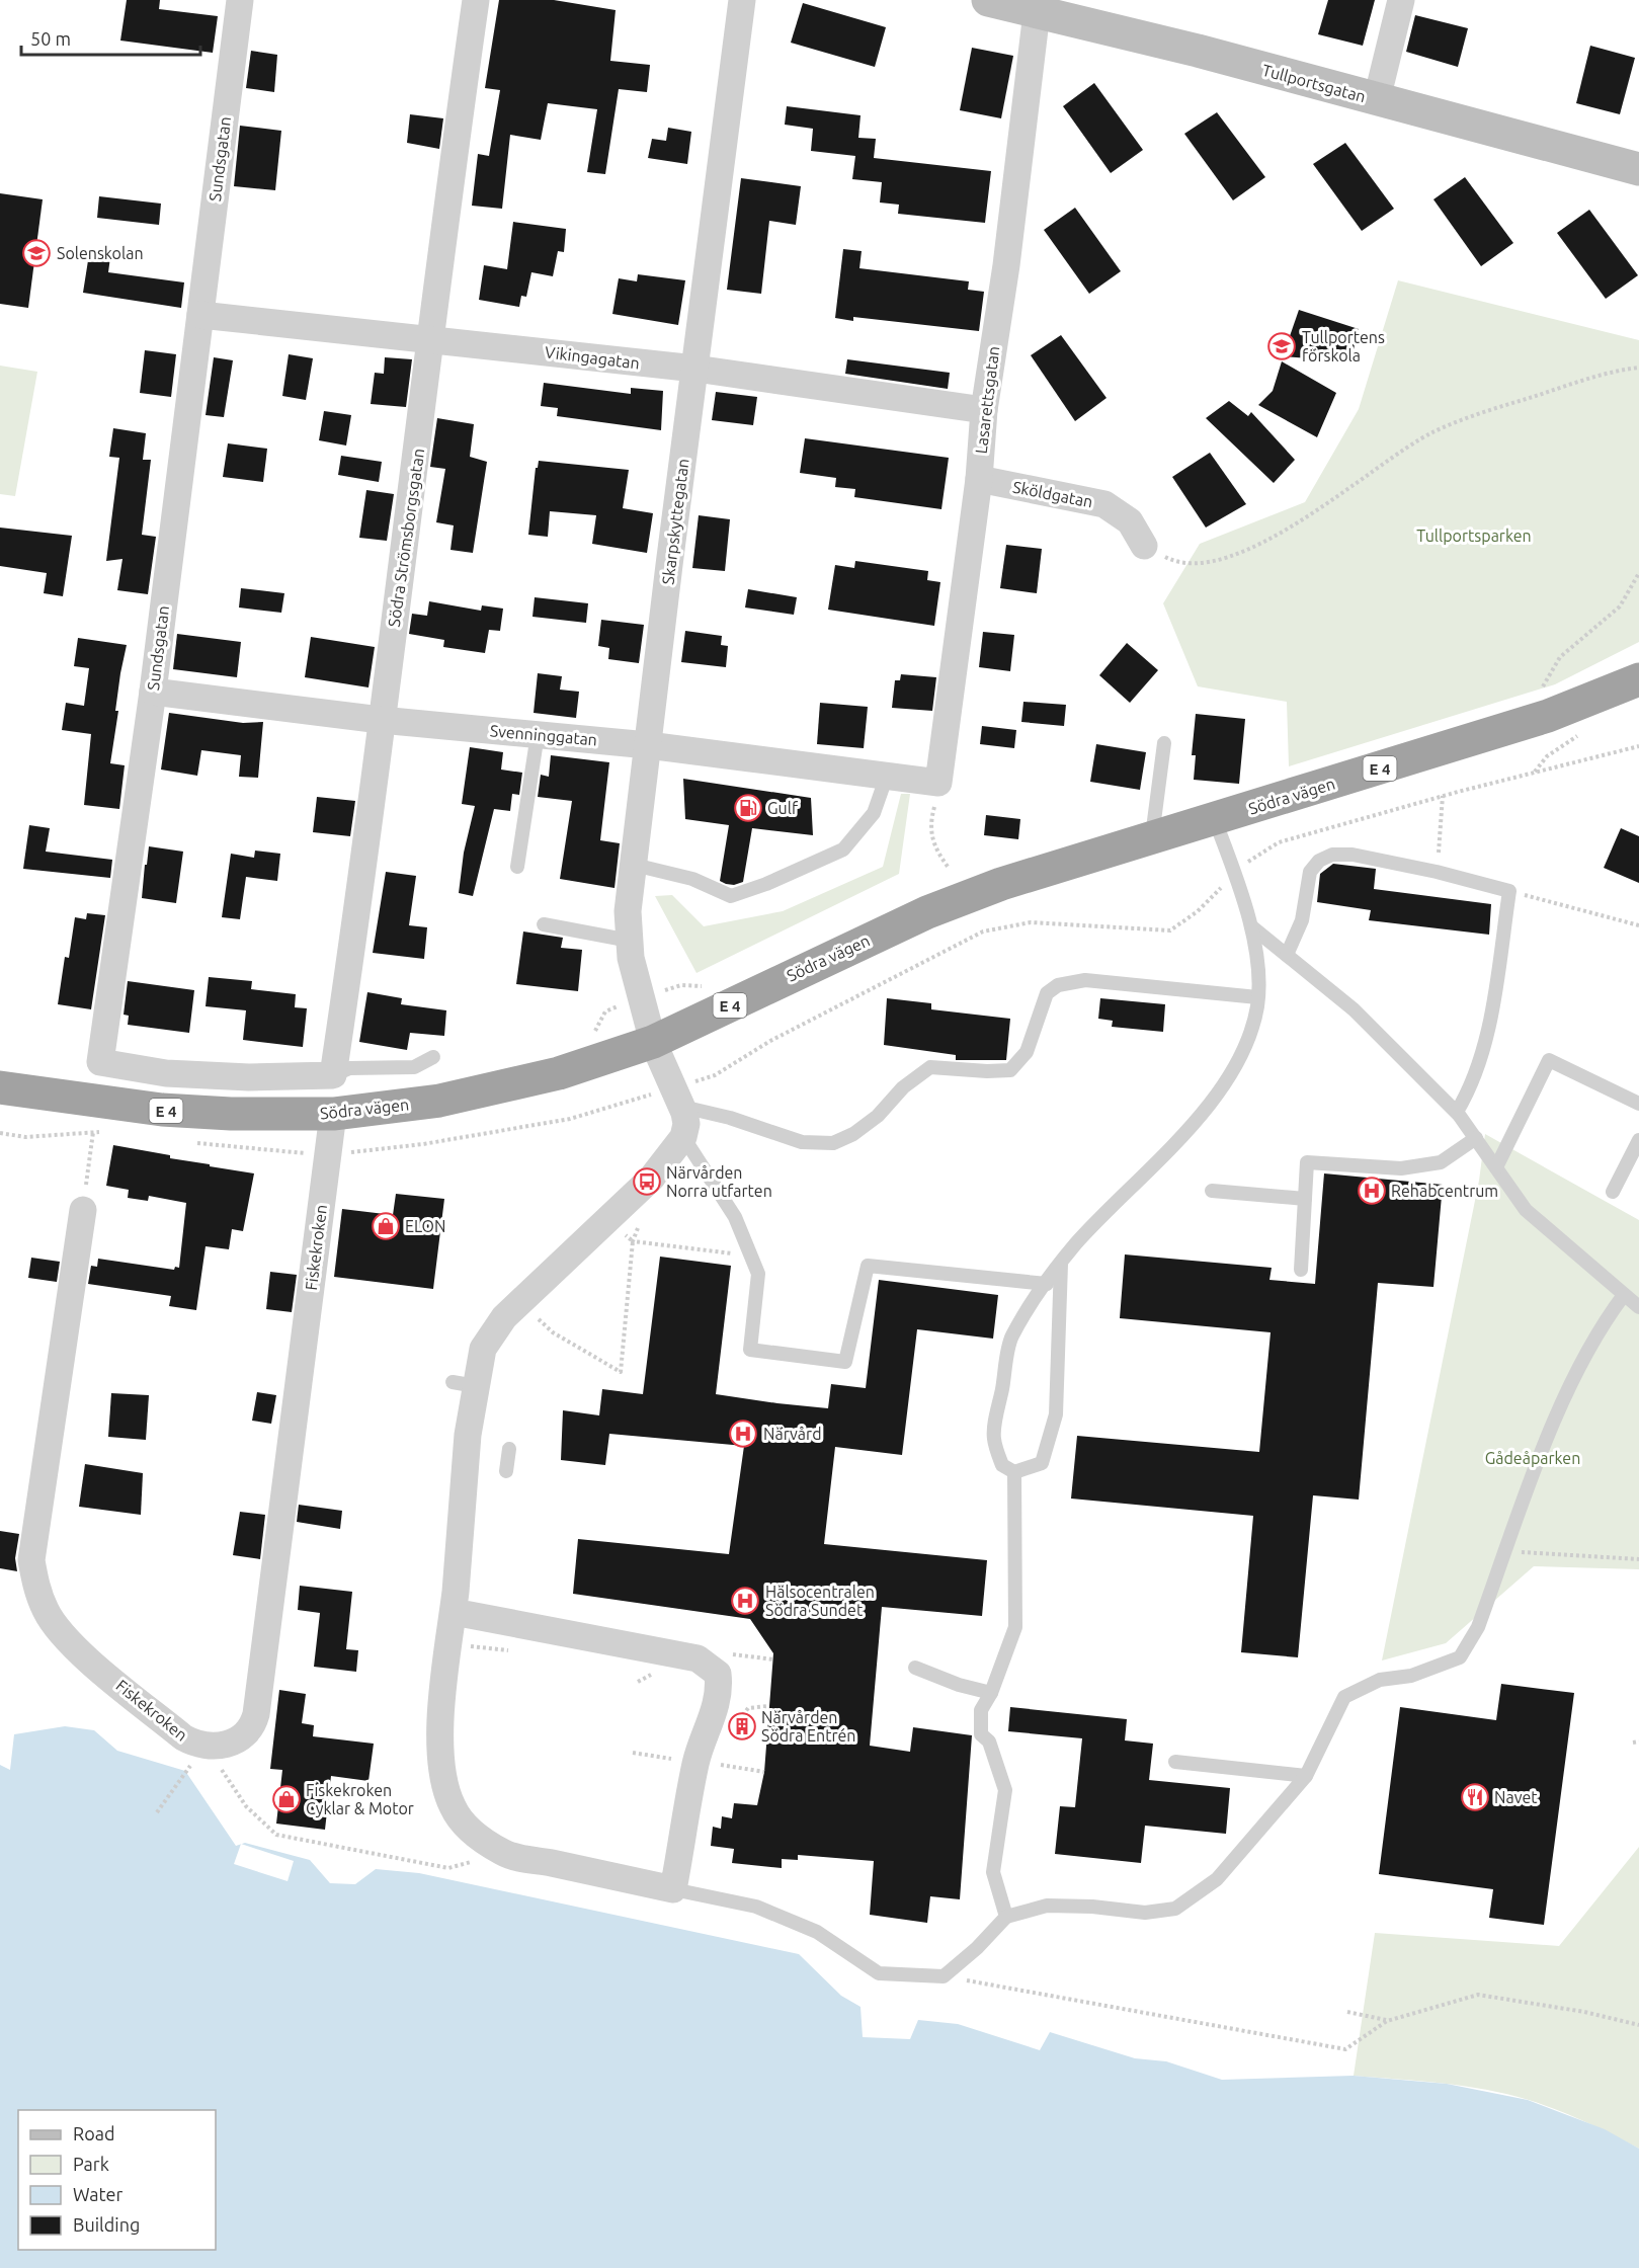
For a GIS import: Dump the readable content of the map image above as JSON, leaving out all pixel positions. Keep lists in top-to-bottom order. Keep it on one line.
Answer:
{"streets":{"highway":["E 4","Södra vägen"],"main road":["Tullportsgatan"],"street":["Sundsgatan","Vikingagatan","Lasarettsgatan","Sköldgatan","Skarpskyttegatan","Södra Strömsborgsgatan","Svenninggatan","Fiskekroken"]},"crossings":[["Tullportsgatan","Lasarettsgatan"],["Sundsgatan","Vikingagatan"],["Sundsgatan","Södra Strömsborgsgatan"],["Sundsgatan","Svenninggatan"],["Vikingagatan","Lasarettsgatan"],["Vikingagatan","Skarpskyttegatan"],["Vikingagatan","Södra Strömsborgsgatan"],["Lasarettsgatan","Sköldgatan"],["Lasarettsgatan","Svenninggatan"],["Skarpskyttegatan","Svenninggatan"],["Skarpskyttegatan","Södra vägen"],["Södra Strömsborgsgatan","Svenninggatan"],["Södra vägen","Fiskekroken"]],"parks":["Tullportsparken","Gådeåparken"],"places":{"school or university":["Solenskolan","Tullportens förskola"],"fuel station":["Gulf"],"bus stop":["Närvården Norra utfarten"],"hospital":["Rehabcentrum","Närvård","Hälsocentralen Södra Sundet"],"shop":["ELON","Fiskekroken Cyklar & Motor"],"building":["Närvården Södra Entrén"],"restaurant":["Navet"]},"legend":["Road","Park","Water","Building"],"scale_bar":"50 m"}
